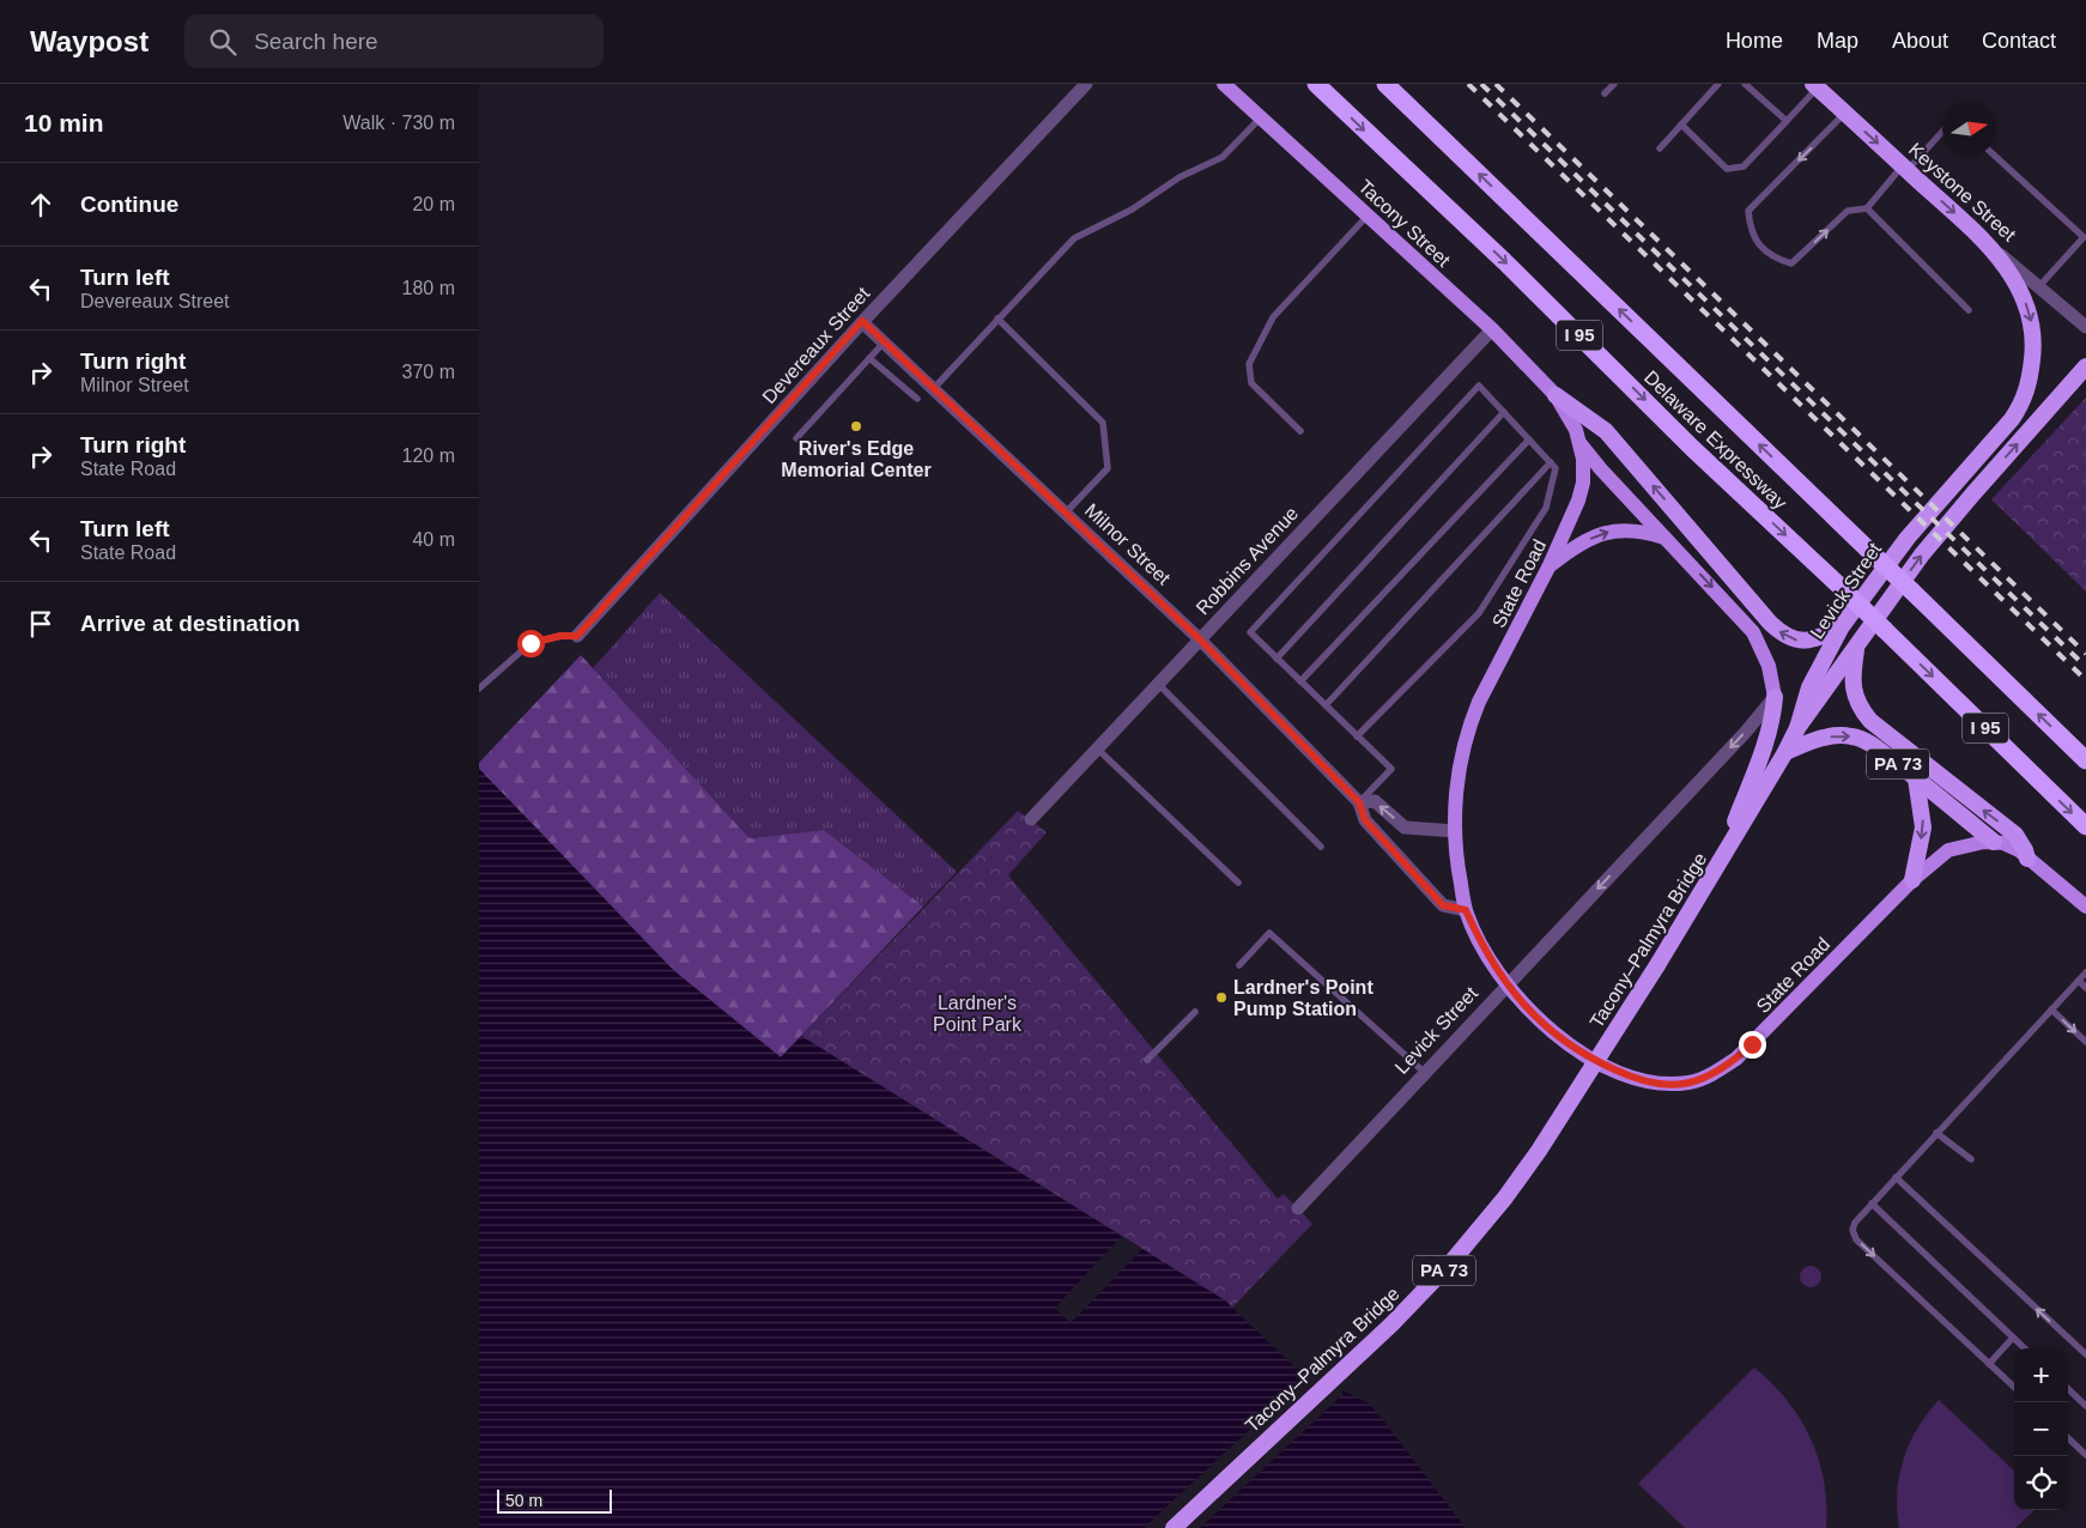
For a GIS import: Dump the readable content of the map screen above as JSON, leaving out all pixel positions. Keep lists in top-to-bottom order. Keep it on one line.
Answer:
{"streets":{"highway":["Keystone Street","I 95","Delaware Expressway","Levick Street","PA 73","Tacony–Palmyra Bridge"],"main road":["Tacony Street","State Road"],"street":["Devereaux Street","Milnor Street","Robbins Avenue"]},"crossings":[["Keystone Street","Levick Street"],["Tacony Street","Robbins Avenue"],["Tacony Street","State Road"],["Devereaux Street","Milnor Street"],["Milnor Street","Robbins Avenue"],["Milnor Street","State Road"],["State Road","Levick Street"],["State Road","PA 73"],["Levick Street","PA 73"],["Levick Street","Tacony–Palmyra Bridge"],["PA 73","Tacony–Palmyra Bridge"]],"one_way":["Keystone Street"],"parks":["Lardner's Point Park"],"places":["River's Edge Memorial Center","Lardner's Point Pump Station"],"scale_bar":"50 m","north":"right","page":{"header":"Waypost","search":"Search here","nav":["Home","Map","About","Contact"],"heading":["10 min","Walk · 730 m"],"list":[["Continue","20 m"],["Turn left","Devereaux Street","180 m"],["Turn right","Milnor Street","370 m"],["Turn right","State Road","120 m"],["Turn left","State Road","40 m"],"Arrive at destination"],"map_buttons":["+","−"],"scale":"50 m"}}
